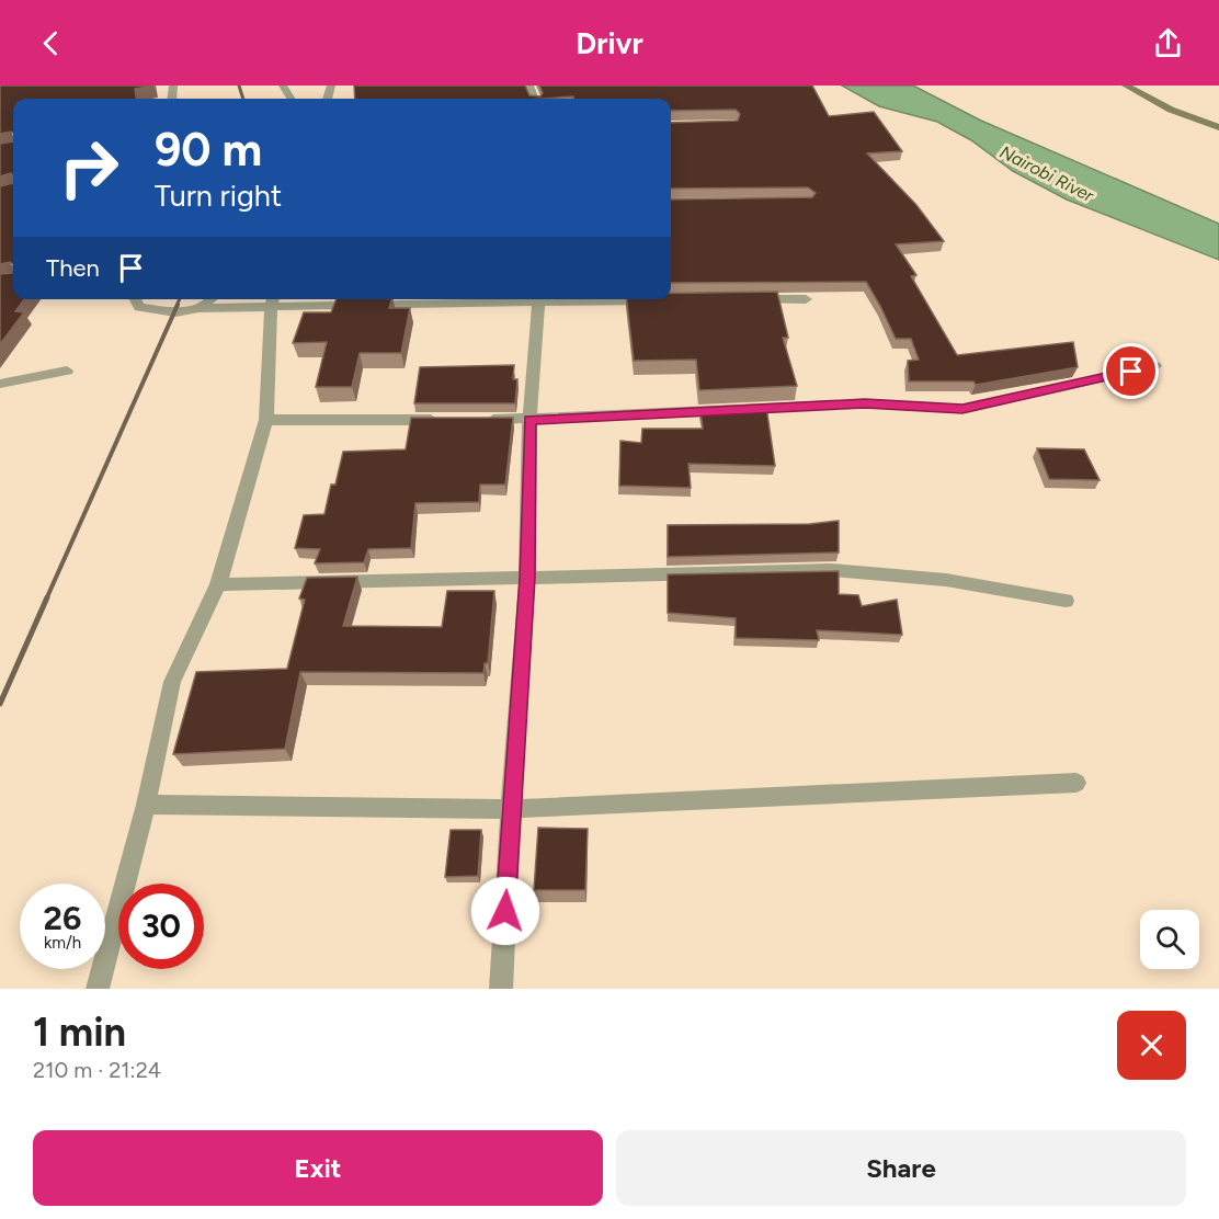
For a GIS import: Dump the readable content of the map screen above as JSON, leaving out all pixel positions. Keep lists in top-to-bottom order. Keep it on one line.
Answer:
{"water":["Nairobi River"],"page":{"header":"Drivr","turn":["90 m","Turn right"],"then":"Then","speed":"26 km/h","limit":"30","heading":["1 min","210 m · 21:24"],"buttons":["Exit","Share"]}}
